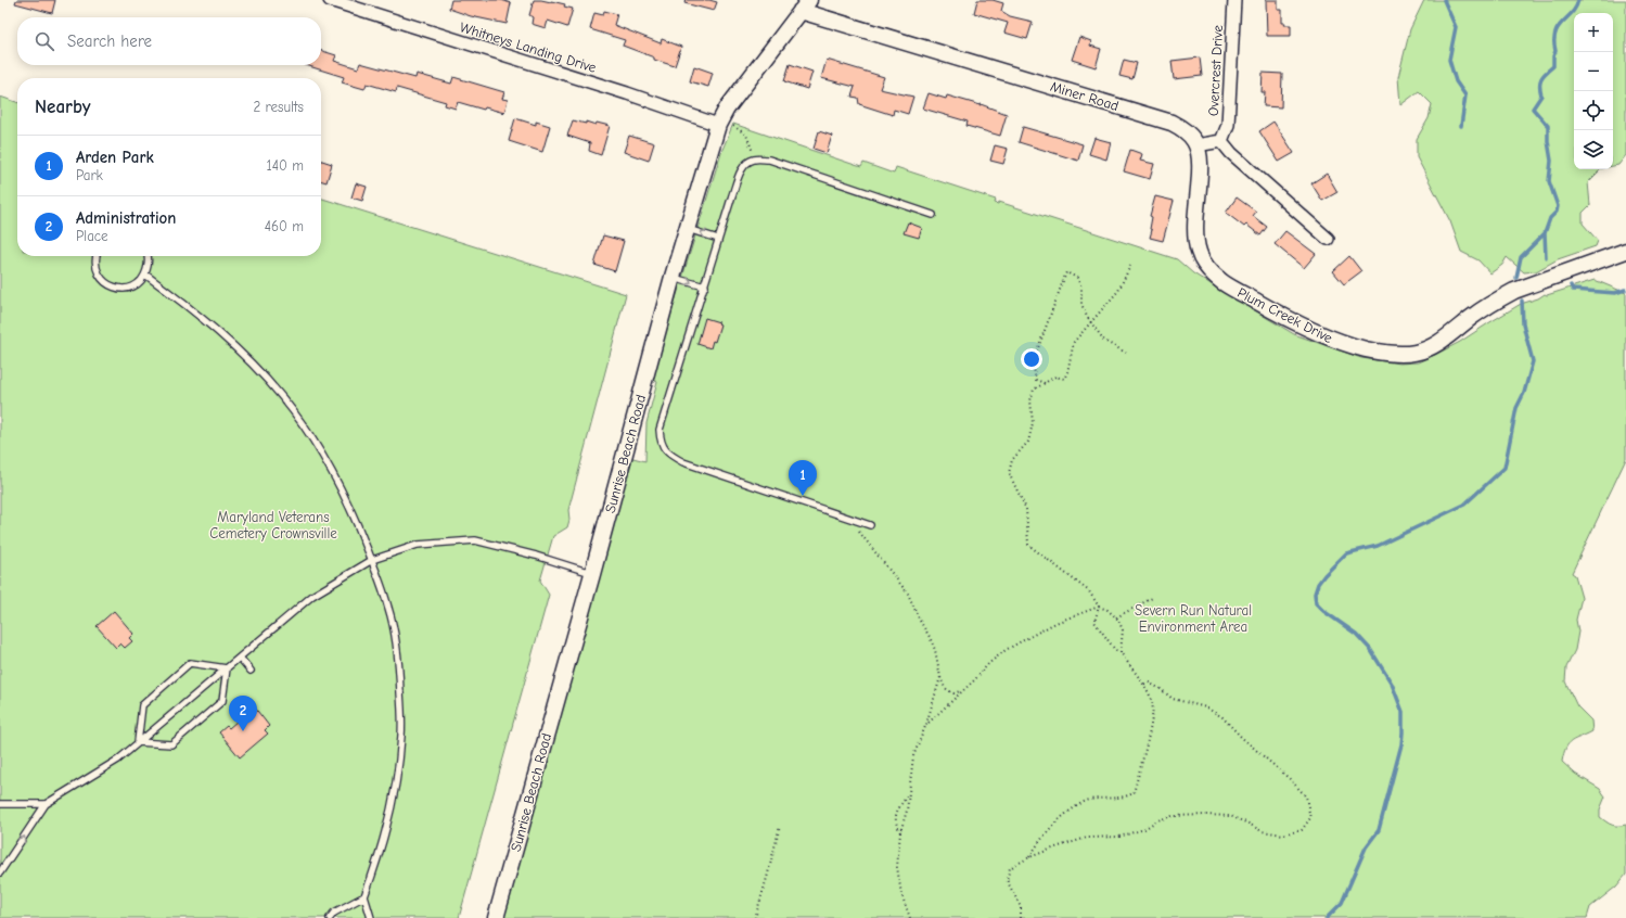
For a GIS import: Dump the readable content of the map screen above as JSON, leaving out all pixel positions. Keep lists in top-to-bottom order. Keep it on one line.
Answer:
{"streets":{"street":["Whitneys Landing Drive","Overcrest Drive","Miner Road","Plum Creek Drive","Sunrise Beach Road"]},"crossings":[["Whitneys Landing Drive","Sunrise Beach Road"],["Miner Road","Plum Creek Drive"],["Miner Road","Sunrise Beach Road"]],"parks":["Maryland Veterans Cemetery Crownsville","Severn Run Natural Environment Area"],"page":{"map_buttons":["+","−"],"search":"Search here","heading":["Nearby","2 results"],"list":[{"mark":"1","name":"Arden Park","note":"Park","value":"140 m"},{"mark":"2","name":"Administration","note":"Place","value":"460 m"}],"pins":["1","2"]}}
